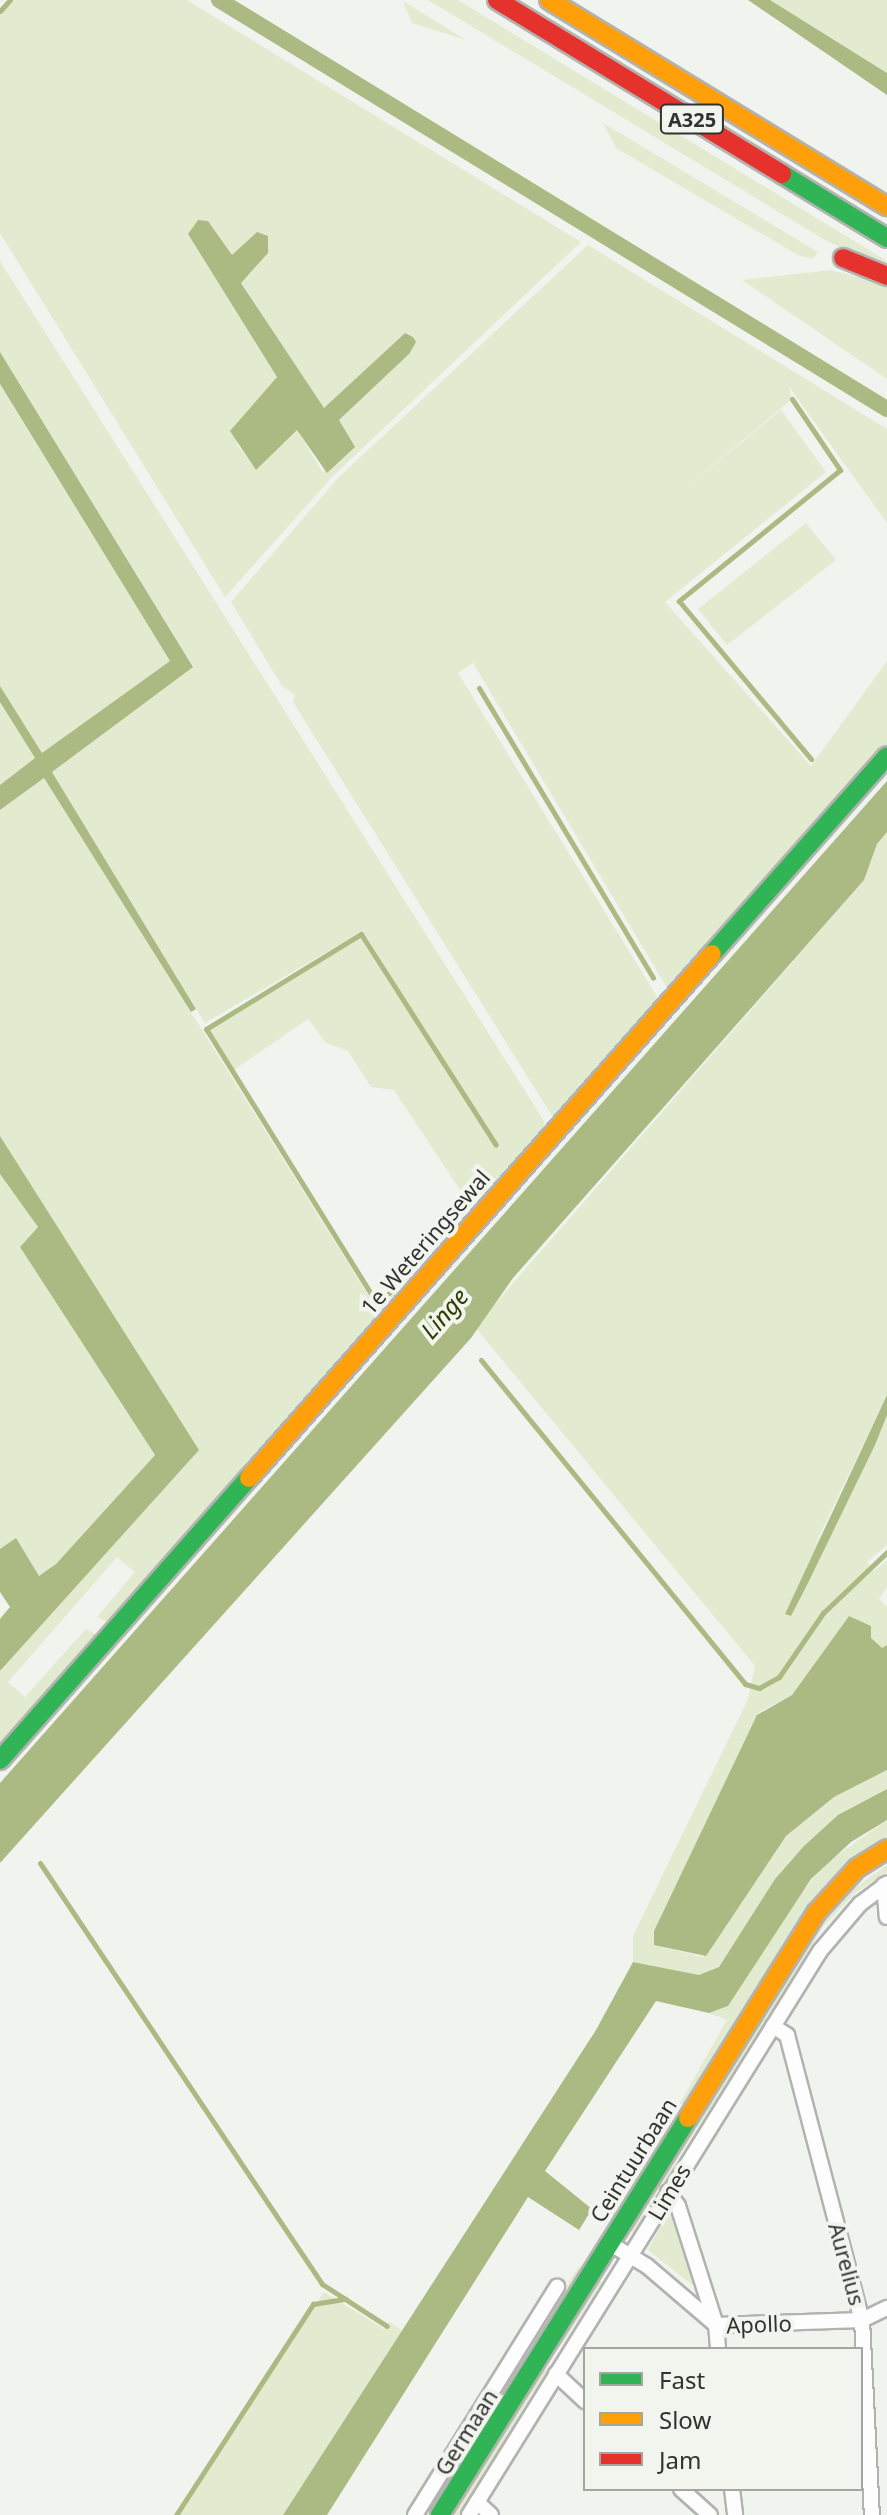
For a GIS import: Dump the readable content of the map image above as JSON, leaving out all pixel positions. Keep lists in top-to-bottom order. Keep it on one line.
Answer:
{"streets":{"main road":["A325","1e Weteringsewal","Ceintuurbaan"],"street":["Limes","Aurelius","Apollo","Germaan"]},"crossings":[["Ceintuurbaan","Apollo"],["Limes","Aurelius"],["Limes","Apollo"],["Aurelius","Apollo"]],"water":["Linge"],"legend":["Fast","Slow","Jam"]}
